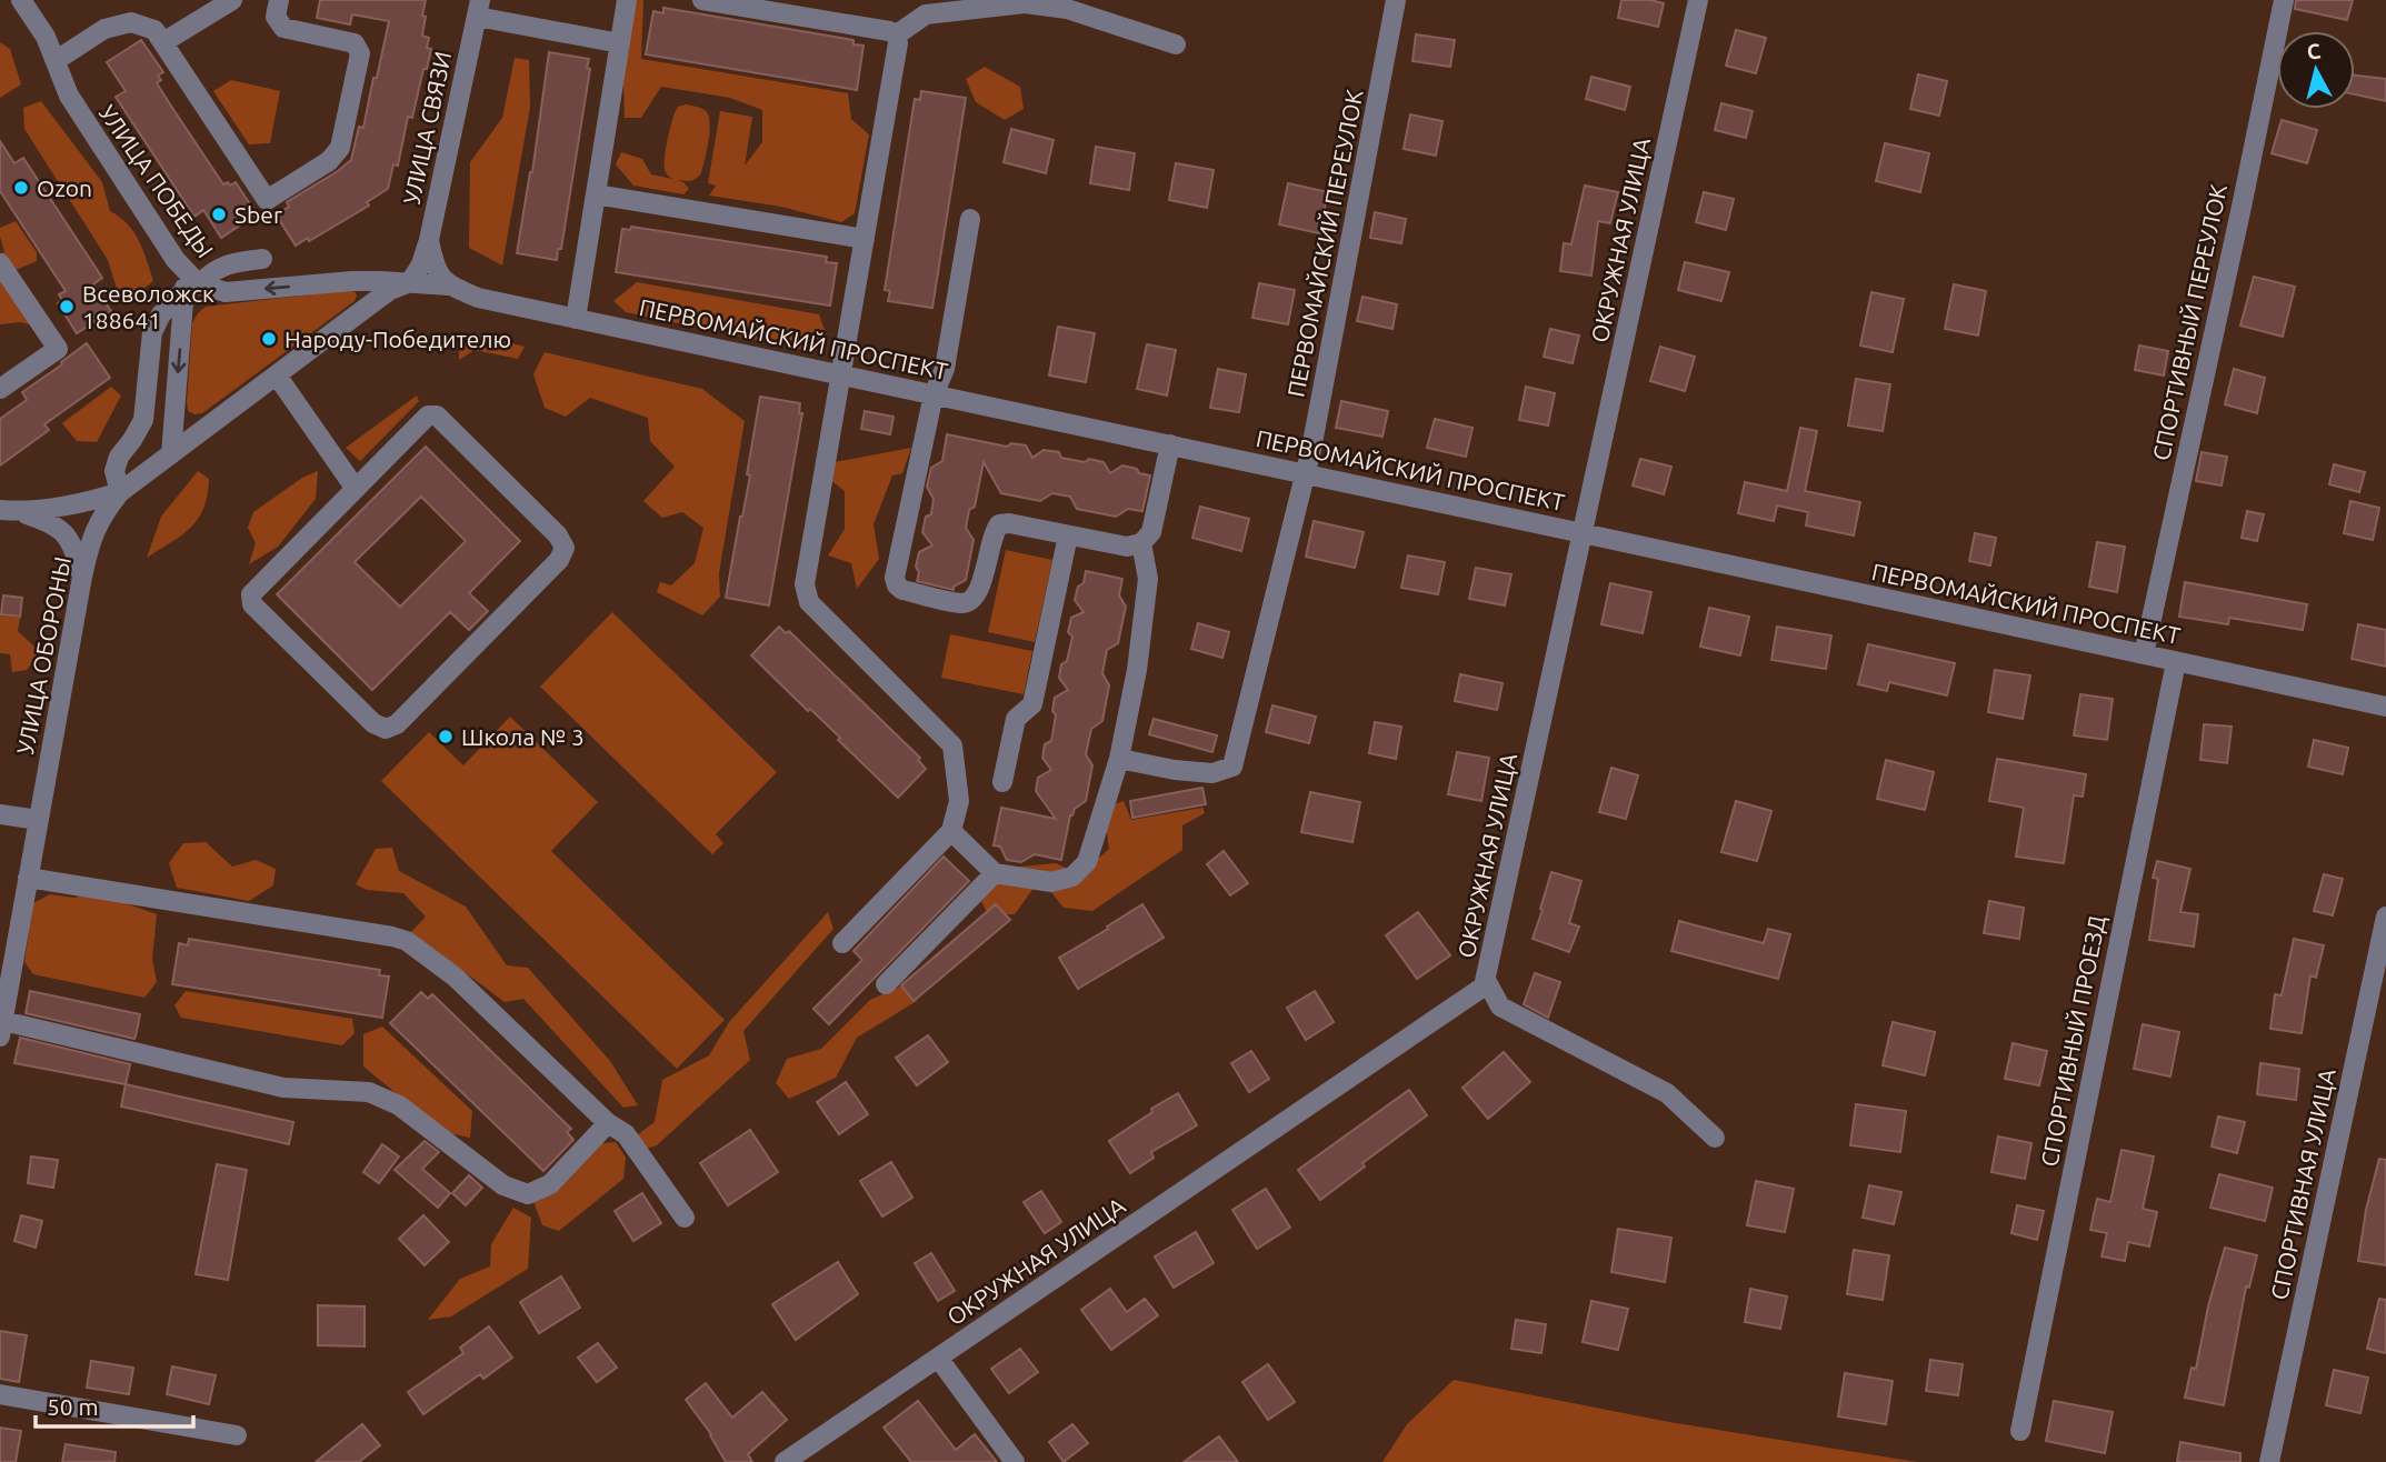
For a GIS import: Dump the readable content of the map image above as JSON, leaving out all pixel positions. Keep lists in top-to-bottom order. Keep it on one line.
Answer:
{"streets":{"street":["УЛИЦА СВЯЗИ","УЛИЦА ПОБЕДЫ","ОКРУЖНАЯ УЛИЦА","ПЕРВОМАЙСКИЙ ПЕРЕУЛОК","СПОРТИВНЫЙ ПЕРЕУЛОК","ПЕРВОМАЙСКИЙ ПРОСПЕКТ","УЛИЦА ОБОРОНЫ","СПОРТИВНЫЙ ПРОЕЗД","СПОРТИВНАЯ УЛИЦА"]},"crossings":[["УЛИЦА СВЯЗИ","УЛИЦА ПОБЕДЫ"],["УЛИЦА СВЯЗИ","ПЕРВОМАЙСКИЙ ПРОСПЕКТ"],["УЛИЦА ПОБЕДЫ","ПЕРВОМАЙСКИЙ ПРОСПЕКТ"],["УЛИЦА ПОБЕДЫ","УЛИЦА ОБОРОНЫ"],["ОКРУЖНАЯ УЛИЦА","ПЕРВОМАЙСКИЙ ПРОСПЕКТ"],["ПЕРВОМАЙСКИЙ ПЕРЕУЛОК","ПЕРВОМАЙСКИЙ ПРОСПЕКТ"],["СПОРТИВНЫЙ ПЕРЕУЛОК","ПЕРВОМАЙСКИЙ ПРОСПЕКТ"],["ПЕРВОМАЙСКИЙ ПРОСПЕКТ","СПОРТИВНЫЙ ПРОЕЗД"]],"places":["Ozon","Sber","Всеволожск 188641","Народу-Победителю","Школа № 3"],"scale_bar":"50 m","north":"top"}
